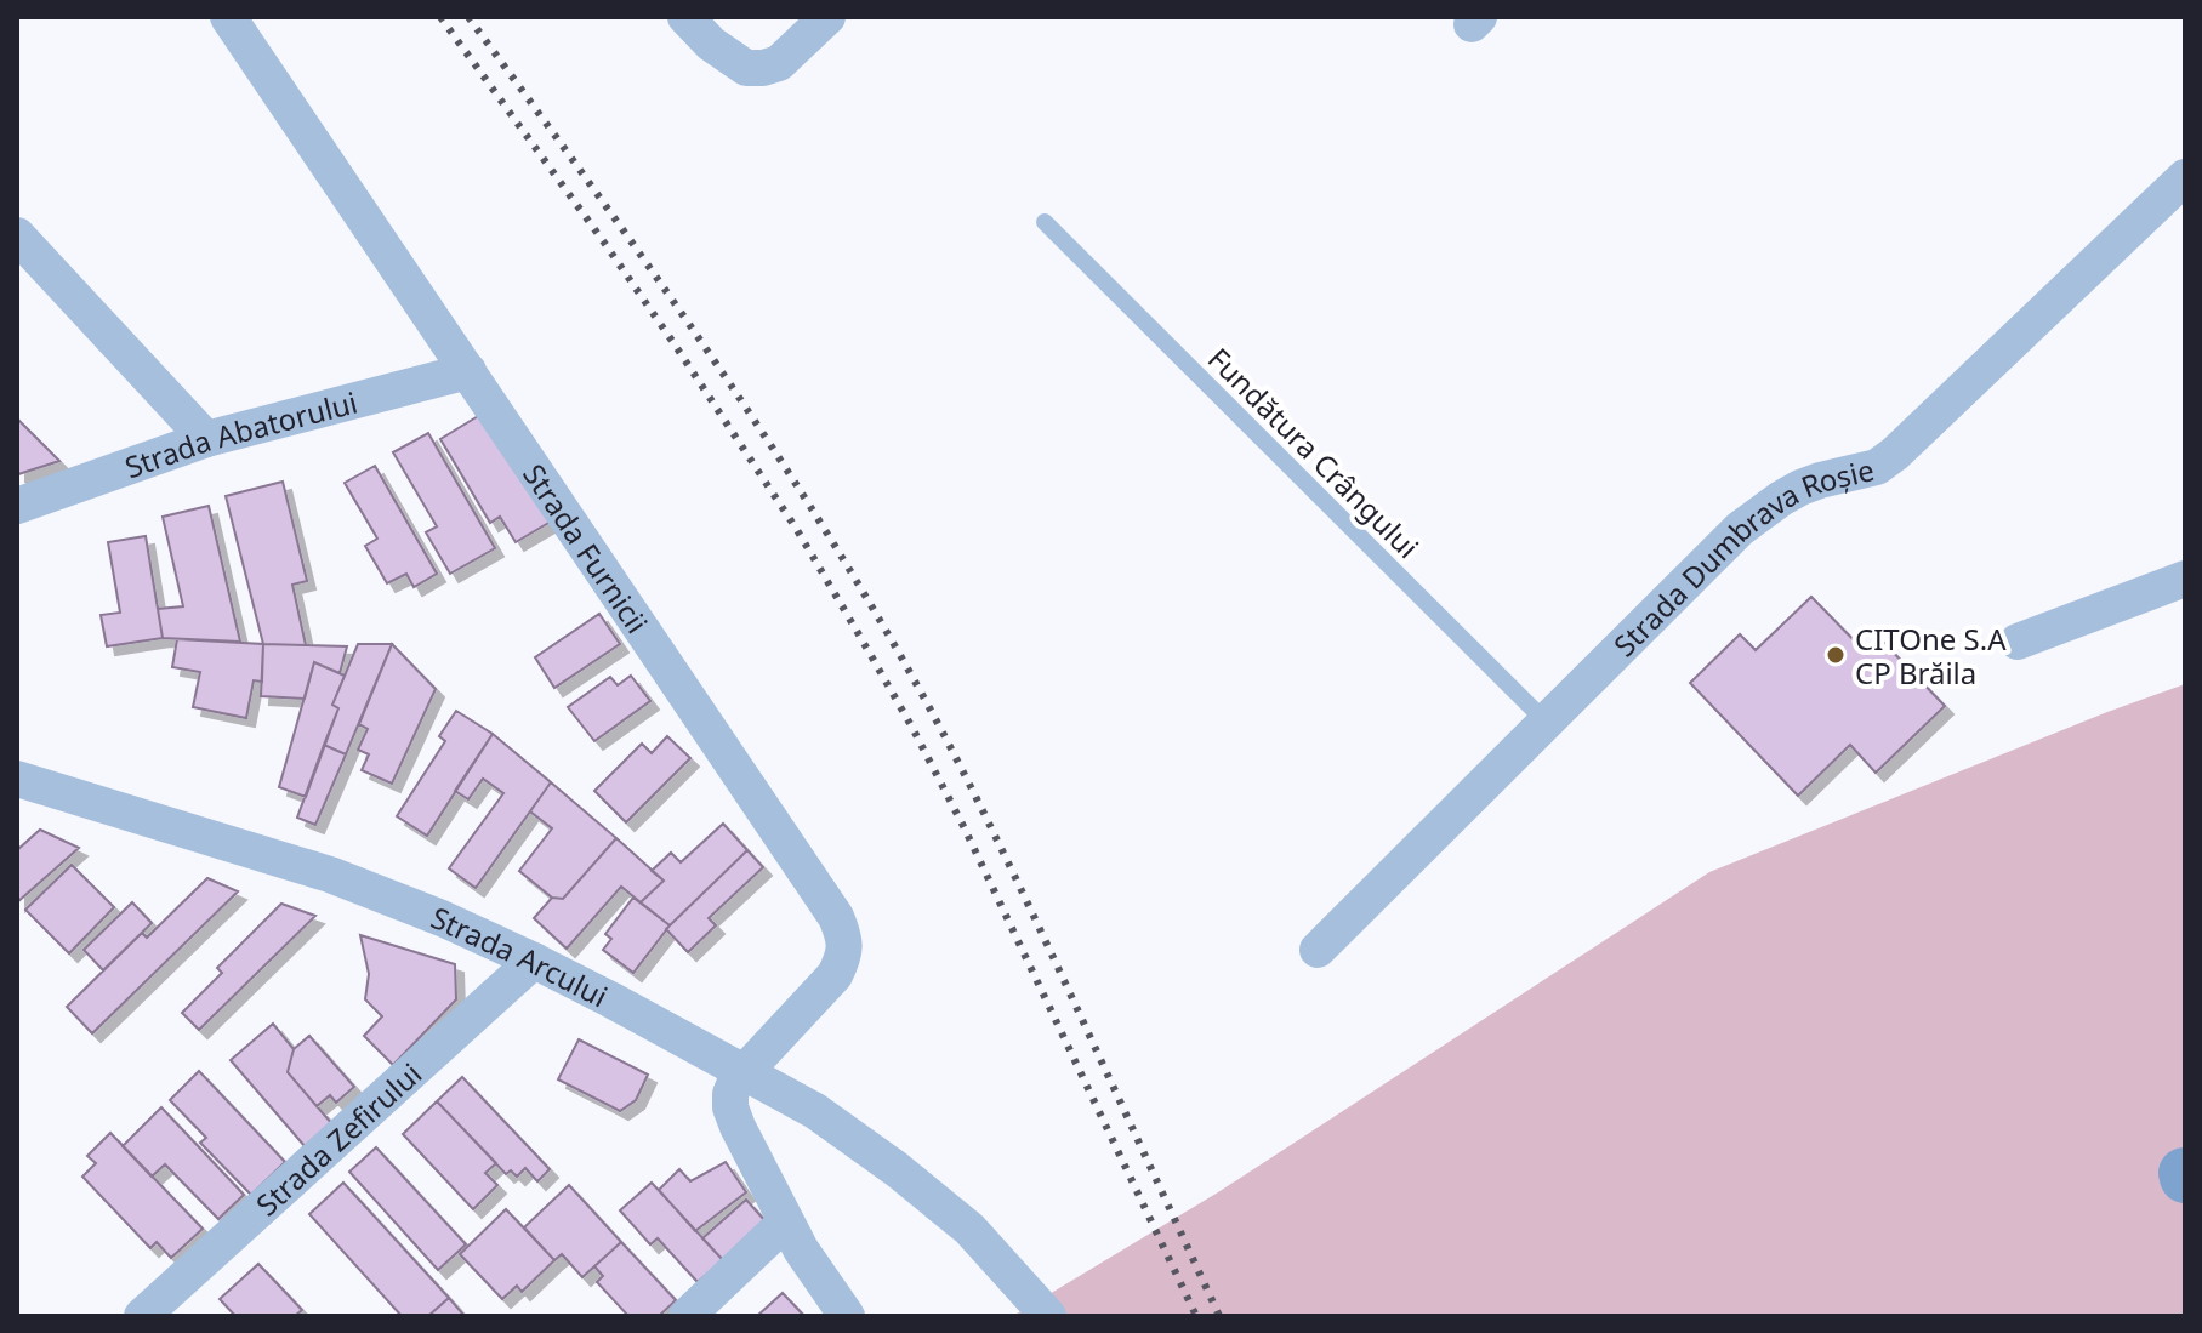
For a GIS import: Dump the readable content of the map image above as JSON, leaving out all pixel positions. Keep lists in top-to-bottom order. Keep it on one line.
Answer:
{"streets":{"street":["Strada Abatorului","Strada Furnicii","Strada Dumbrava Roșie","Strada Arcului","Strada Zefirului"],"lane":["Fundătura Crângului"]},"crossings":[["Strada Abatorului","Strada Furnicii"],["Fundătura Crângului","Strada Dumbrava Roșie"],["Strada Furnicii","Strada Arcului"],["Strada Arcului","Strada Zefirului"]],"places":["CITOne S.A CP Brăila"]}
